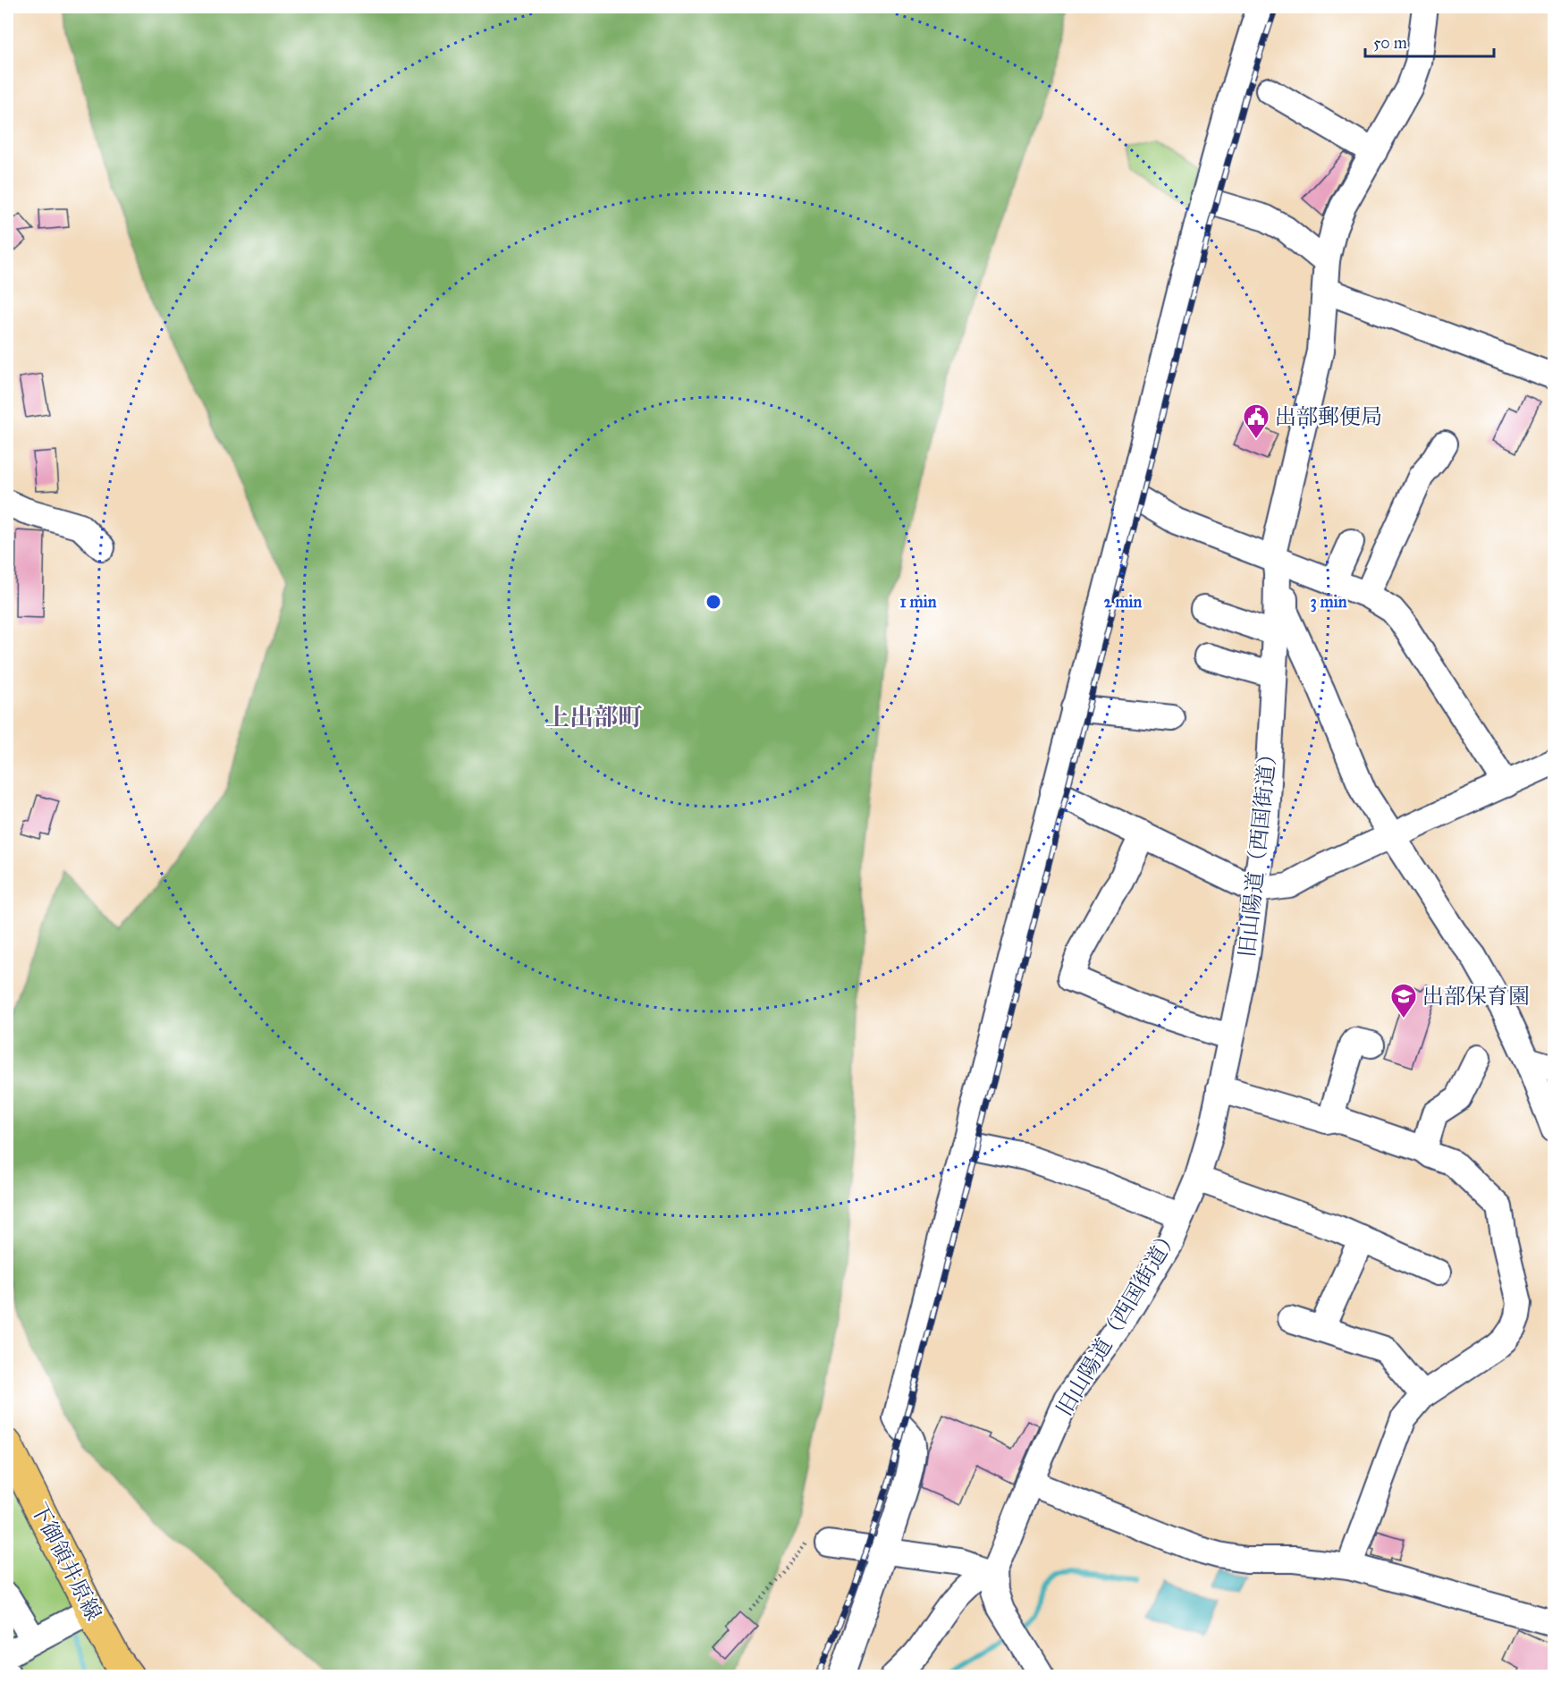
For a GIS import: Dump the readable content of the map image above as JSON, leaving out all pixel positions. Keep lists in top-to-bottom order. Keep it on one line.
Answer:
{"streets":{"main road":["下御領井原線"],"street":["旧山陽道（西国街道）"]},"districts":["上出部町"],"places":{"public building":["出部郵便局"],"school or university":["出部保育園"]},"scale_bar":"50 m","rings":["1 min","2 min","3 min"]}
